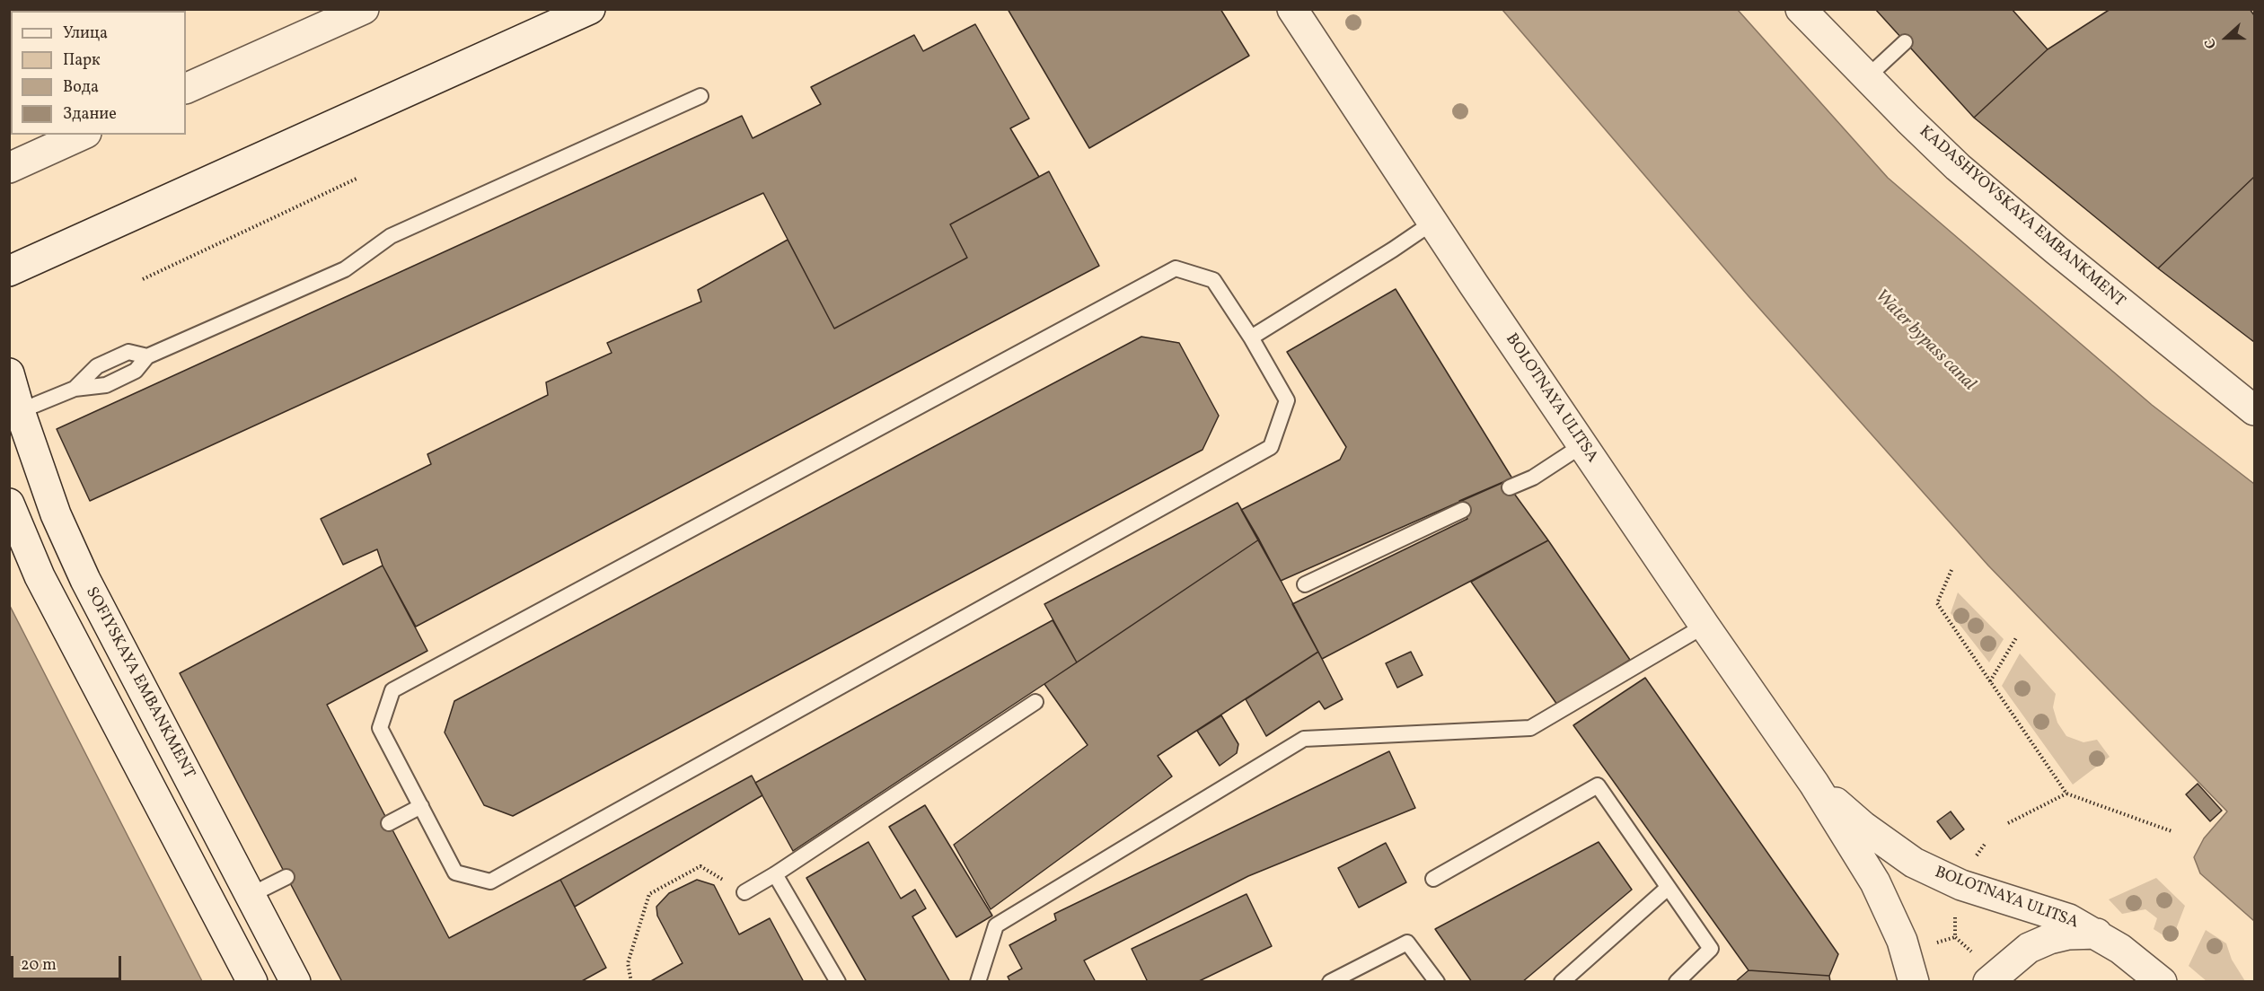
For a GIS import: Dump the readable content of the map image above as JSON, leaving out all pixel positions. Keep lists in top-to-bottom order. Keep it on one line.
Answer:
{"streets":{"street":["KADASHYOVSKAYA EMBANKMENT","BOLOTNAYA ULITSA","SOFIYSKAYA EMBANKMENT"]},"water":["Water bypass canal"],"legend":["Улица","Парк","Вода","Здание"],"scale_bar":"20 m","north":"left"}
